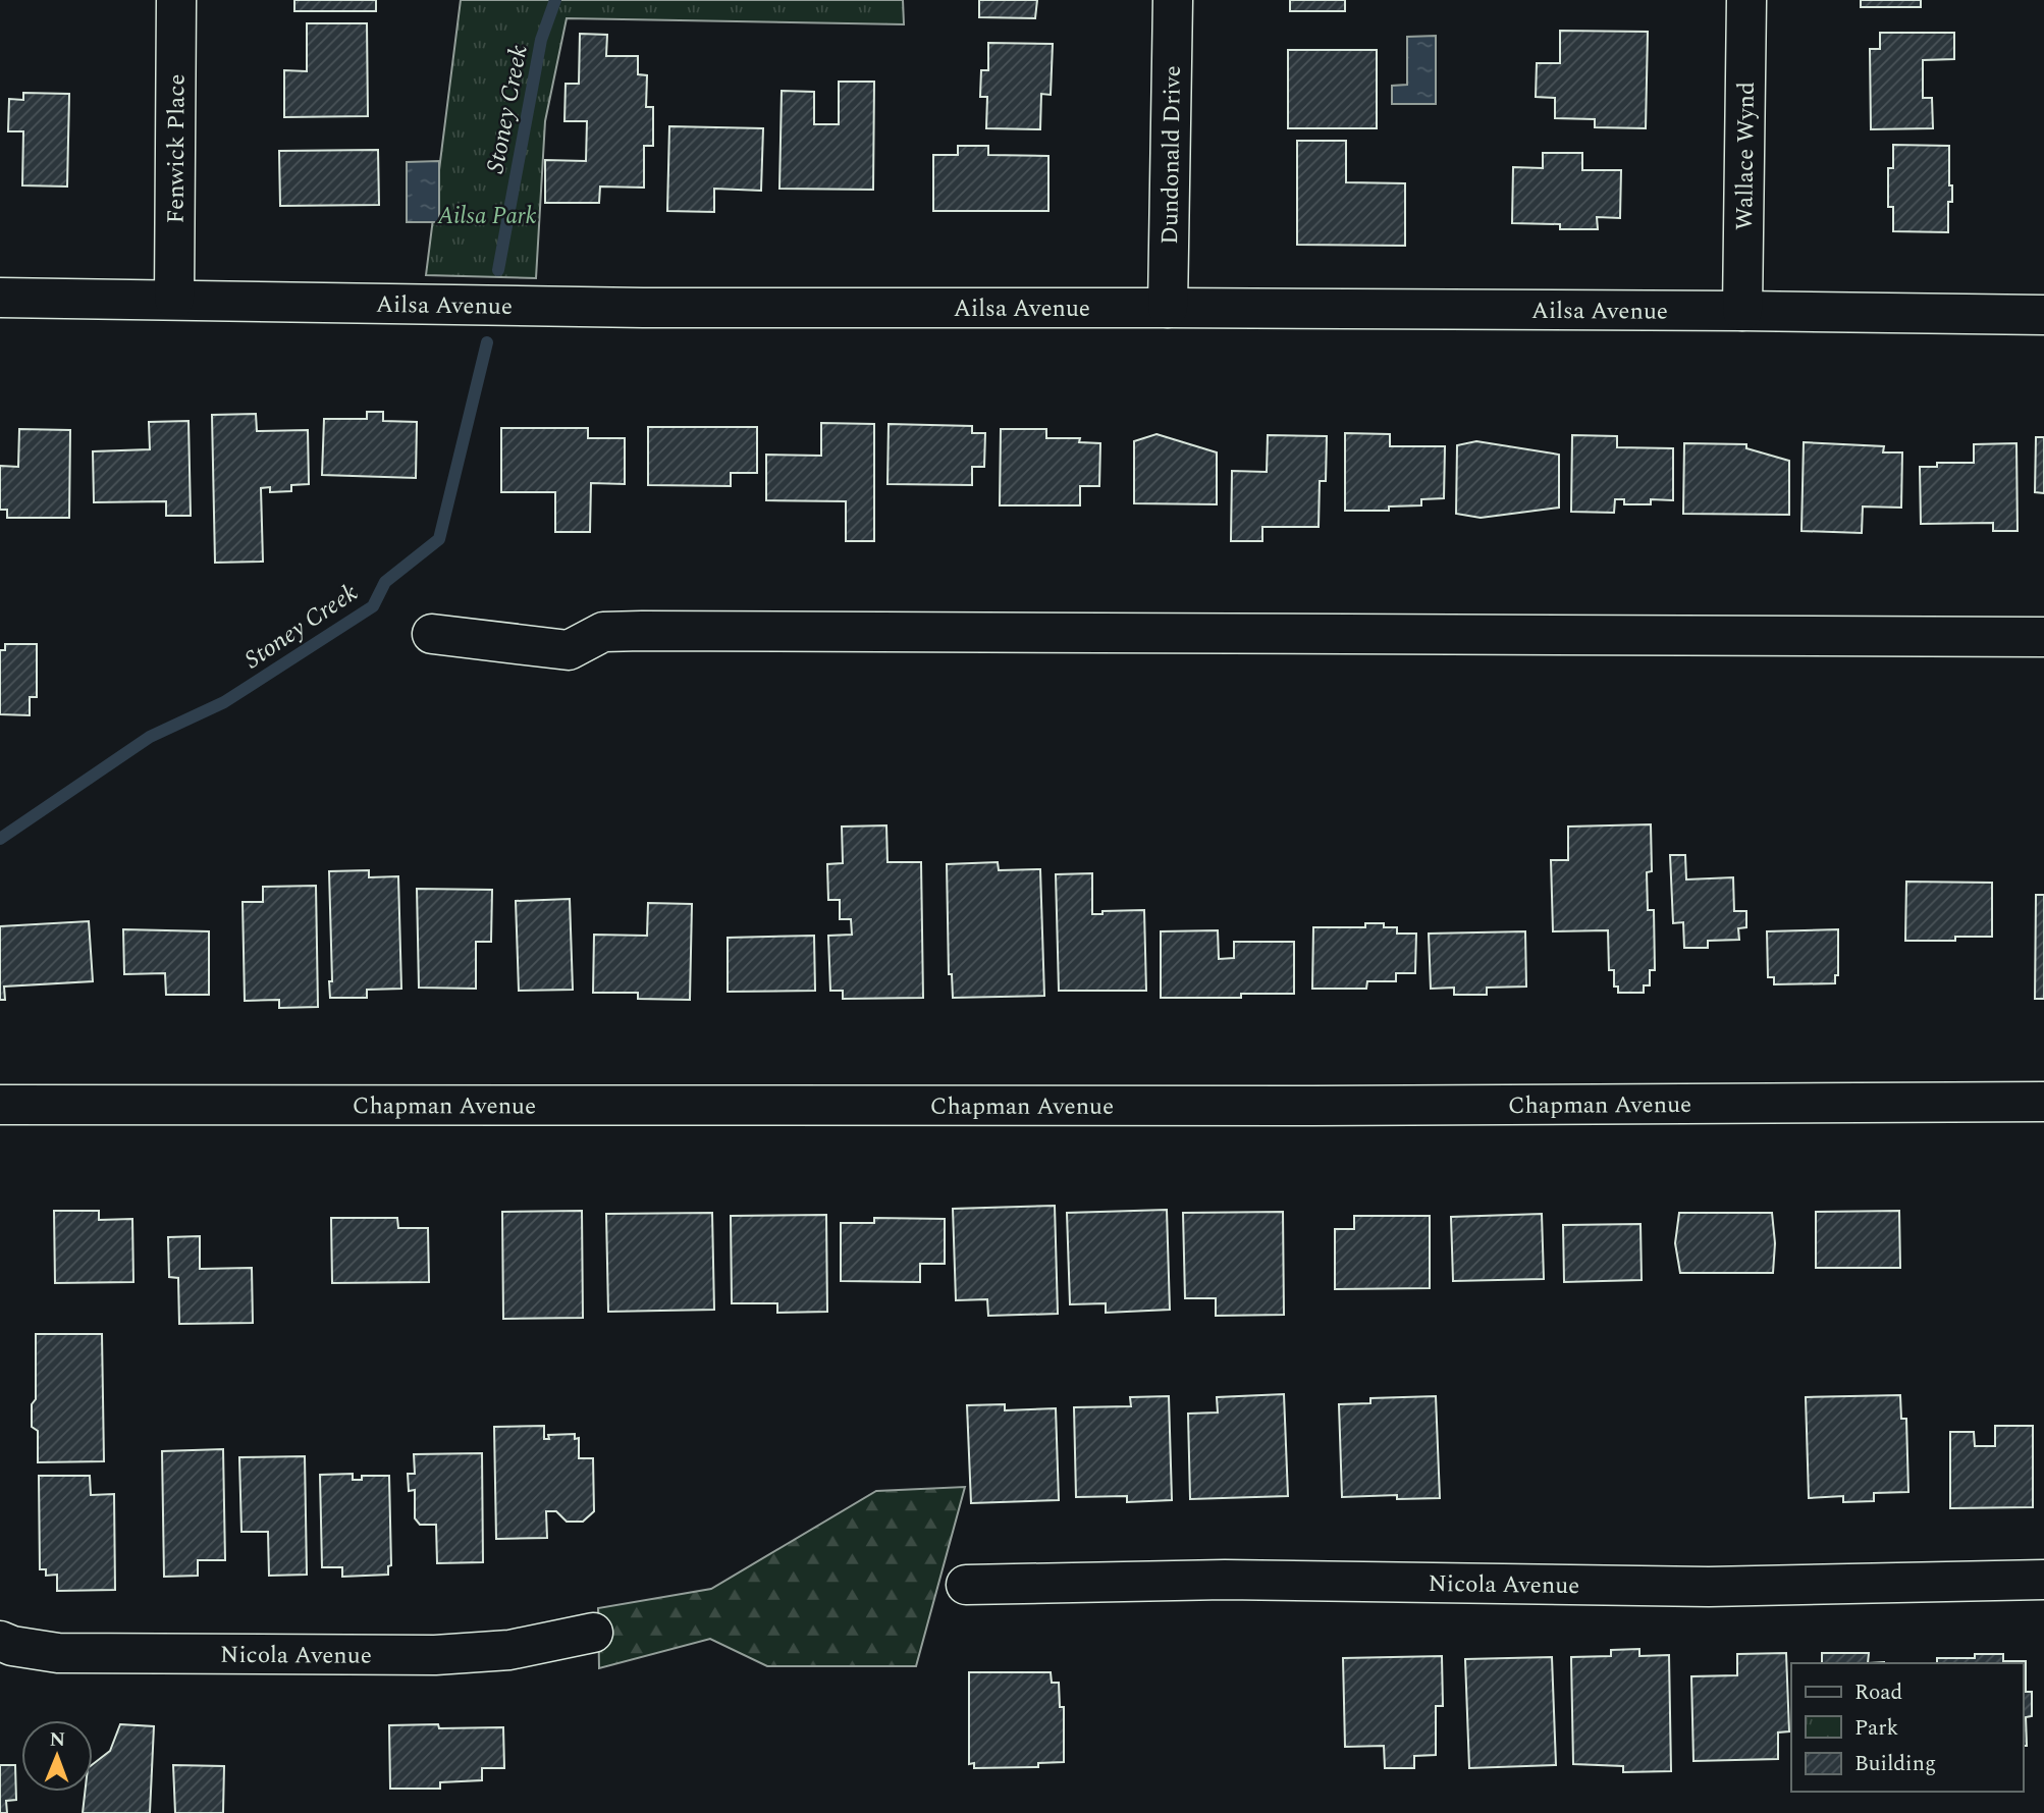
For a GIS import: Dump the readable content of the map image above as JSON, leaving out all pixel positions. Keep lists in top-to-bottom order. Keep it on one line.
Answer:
{"streets":{"street":["Fenwick Place","Dundonald Drive","Wallace Wynd","Ailsa Avenue","Chapman Avenue","Nicola Avenue"]},"crossings":[["Fenwick Place","Ailsa Avenue"],["Dundonald Drive","Ailsa Avenue"],["Wallace Wynd","Ailsa Avenue"]],"water":["Stoney Creek"],"parks":["Ailsa Park"],"legend":["Road","Park","Building"],"north":"top"}
